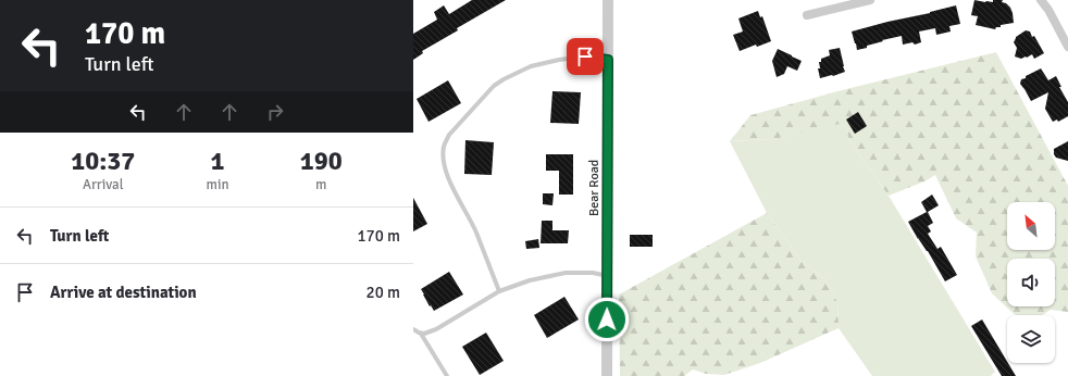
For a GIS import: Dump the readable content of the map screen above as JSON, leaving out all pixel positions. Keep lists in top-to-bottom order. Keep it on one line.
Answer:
{"streets":{"street":["Bear Road"]},"north":"top left","page":{"turn":["170 m","Turn left"],"eta":["10:37","Arrival","1","min","190","m"],"list":[{"name":"Turn left","value":"170 m"},{"name":"Arrive at destination","value":"20 m"}]}}
